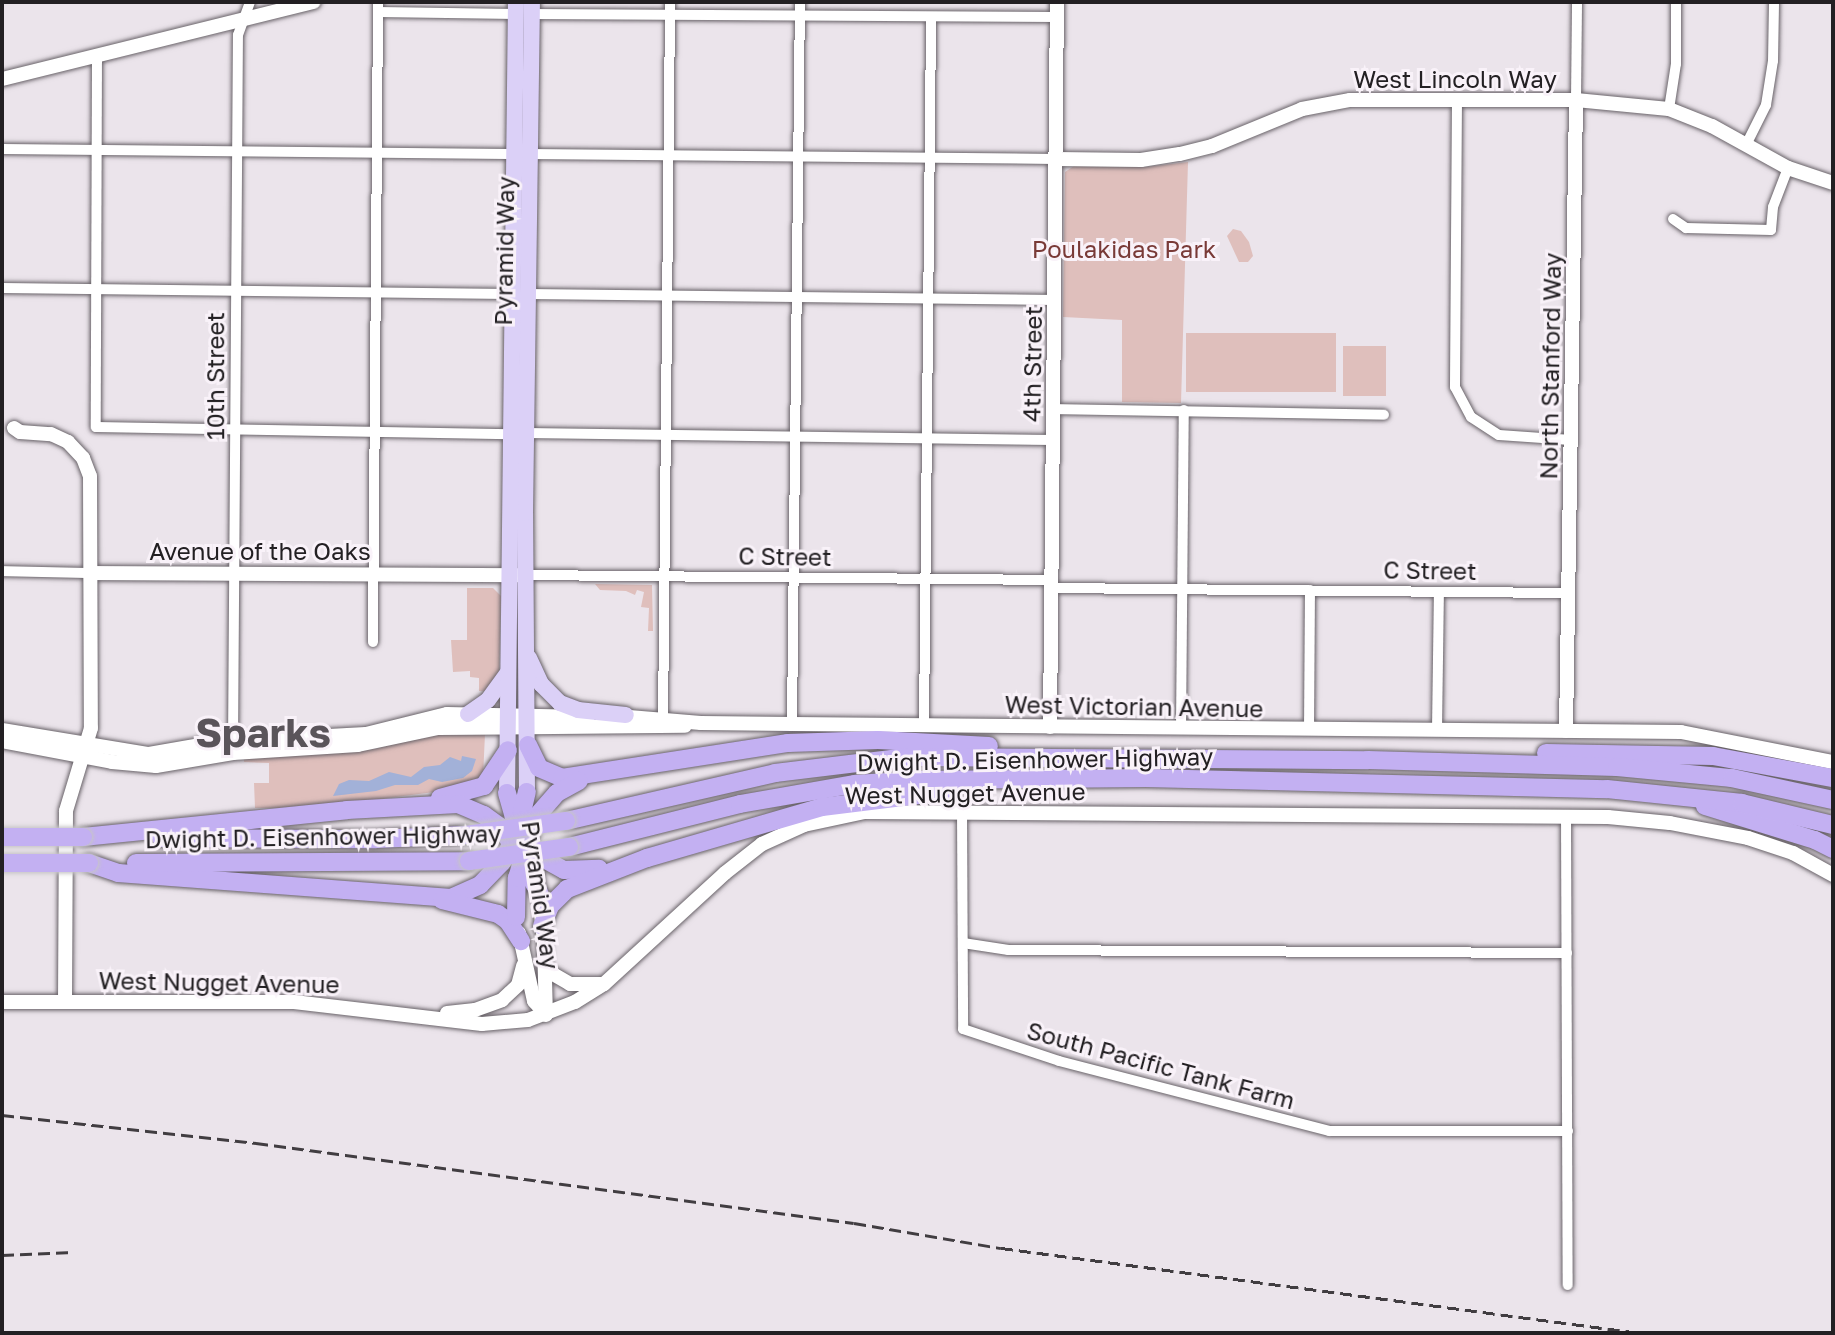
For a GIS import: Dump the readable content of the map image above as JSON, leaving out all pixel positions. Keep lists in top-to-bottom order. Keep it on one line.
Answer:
{"streets":{"highway":["Dwight D. Eisenhower Highway"],"main road":["Pyramid Way"],"street":["West Lincoln Way","4th Street","North Stanford Way","10th Street","Avenue of the Oaks","C Street","West Victorian Avenue","West Nugget Avenue","South Pacific Tank Farm"]},"crossings":[["West Lincoln Way","4th Street"],["West Lincoln Way","North Stanford Way"],["Pyramid Way","Avenue of the Oaks"],["Pyramid Way","C Street"],["Pyramid Way","West Victorian Avenue"],["Pyramid Way","West Nugget Avenue"],["4th Street","C Street"],["4th Street","West Victorian Avenue"],["North Stanford Way","C Street"],["North Stanford Way","West Victorian Avenue"],["10th Street","Avenue of the Oaks"],["10th Street","West Victorian Avenue"],["Avenue of the Oaks","C Street"],["West Nugget Avenue","South Pacific Tank Farm"]],"districts":["Sparks"],"parks":["Poulakidas Park"]}
